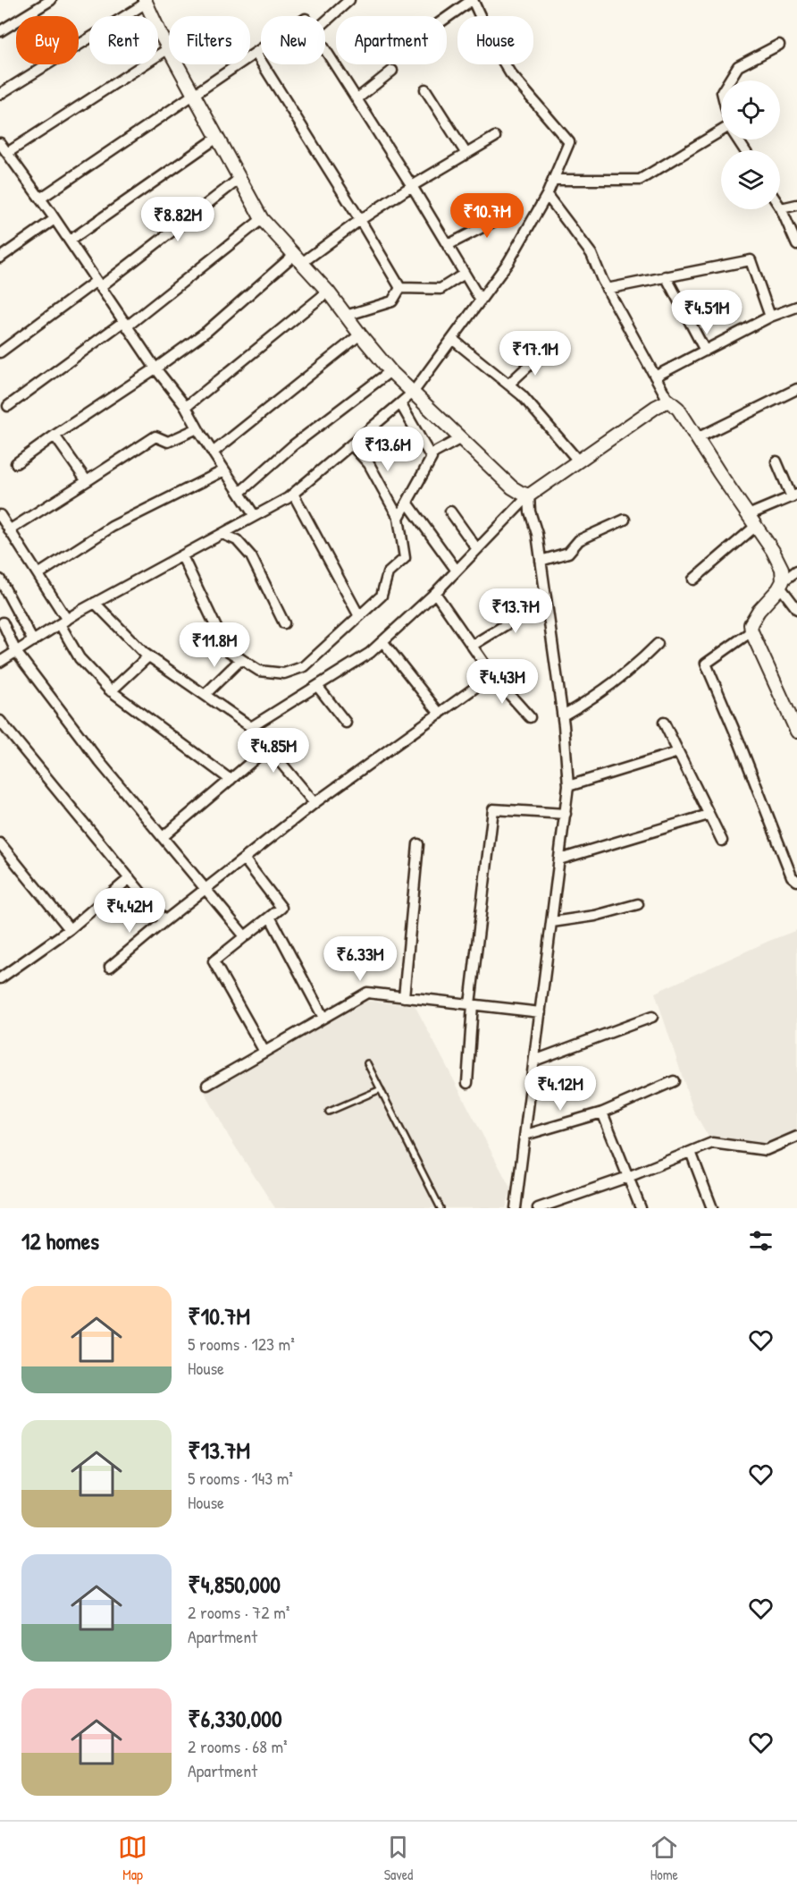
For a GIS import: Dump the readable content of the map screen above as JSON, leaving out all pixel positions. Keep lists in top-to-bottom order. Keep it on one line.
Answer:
{"page":{"chip":["Buy","Rent","Filters","New","Apartment","House"],"price":["₹10.7M","₹8.82M","₹4.51M","₹17.1M","₹13.6M","₹13.7M","₹11.8M","₹4.43M","₹4.85M","₹4.42M","₹6.33M","₹4.12M"],"heading":"12 homes","list":[{"name":"₹10.7M","note":"5 rooms · 123 m² · House"},{"name":"₹13.7M","note":"5 rooms · 143 m² · House"},{"name":"₹4,850,000","note":"2 rooms · 72 m² · Apartment"},{"name":"₹6,330,000","note":"2 rooms · 68 m² · Apartment"}],"tabs":["Map","Saved","Home"]}}
